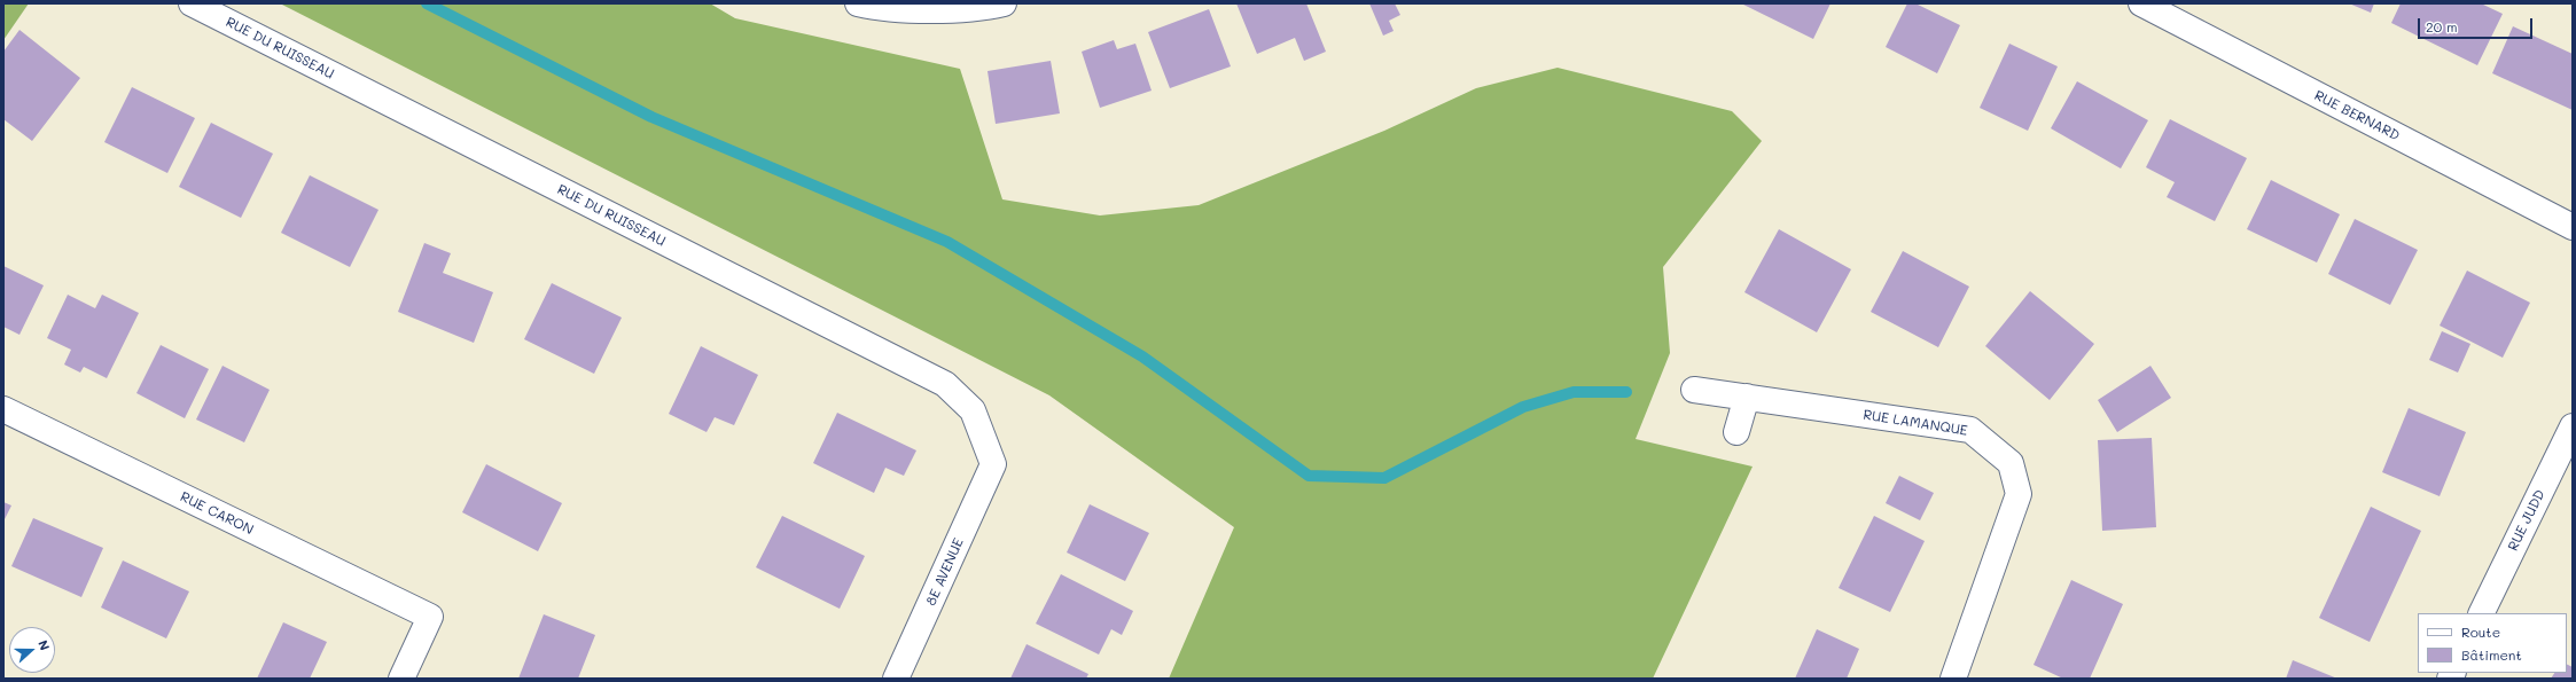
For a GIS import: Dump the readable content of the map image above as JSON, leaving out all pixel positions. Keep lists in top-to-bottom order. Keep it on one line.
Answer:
{"streets":{"street":["RUE DU RUISSEAU","RUE BERNARD","RUE LAMANQUE","RUE CARON","RUE JUDD","8E AVENUE"]},"crossings":[["RUE DU RUISSEAU","8E AVENUE"]],"legend":["Route","Bâtiment"],"scale_bar":"20 m","north":"right"}
